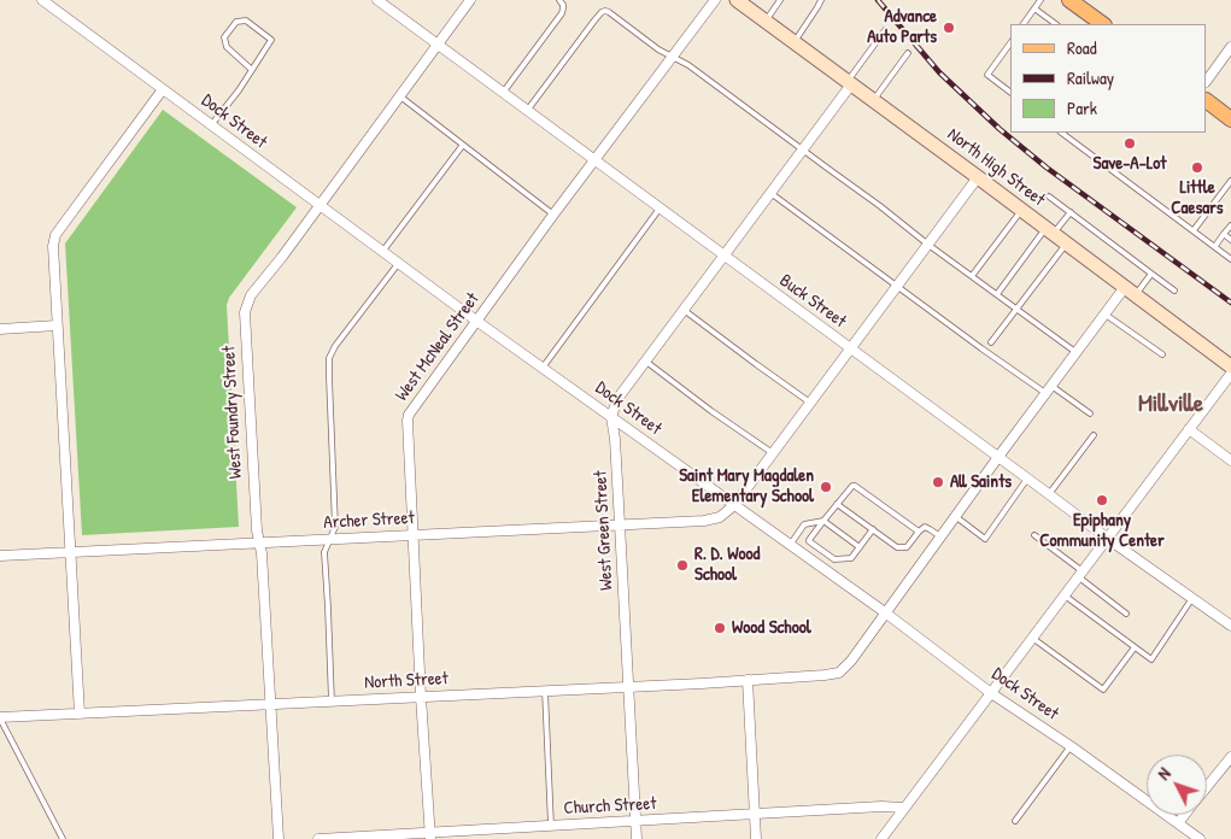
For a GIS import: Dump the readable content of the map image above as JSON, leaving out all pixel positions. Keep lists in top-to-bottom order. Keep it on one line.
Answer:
{"streets":{"street":["Dock Street","North High Street","Buck Street","West McNeal Street","West Foundry Street","Archer Street","West Green Street","North Street","Church Street"]},"crossings":[["Dock Street","West McNeal Street"],["Dock Street","West Foundry Street"],["Dock Street","Archer Street"],["Dock Street","West Green Street"],["Dock Street","North Street"],["North High Street","North Street"],["Buck Street","West McNeal Street"],["Buck Street","West Foundry Street"],["Buck Street","North Street"],["West McNeal Street","Archer Street"],["West McNeal Street","North Street"],["West McNeal Street","Church Street"],["West Foundry Street","Archer Street"],["West Foundry Street","North Street"],["Archer Street","West Green Street"],["West Green Street","North Street"],["West Green Street","Church Street"]],"districts":["Millville"],"places":["Advance Auto Parts","Save-A-Lot","Little Caesars","All Saints","Saint Mary Magdalen Elementary School","Epiphany Community Center","R. D. Wood School","Wood School"],"legend":["Road","Railway","Park"],"north":"top left"}
